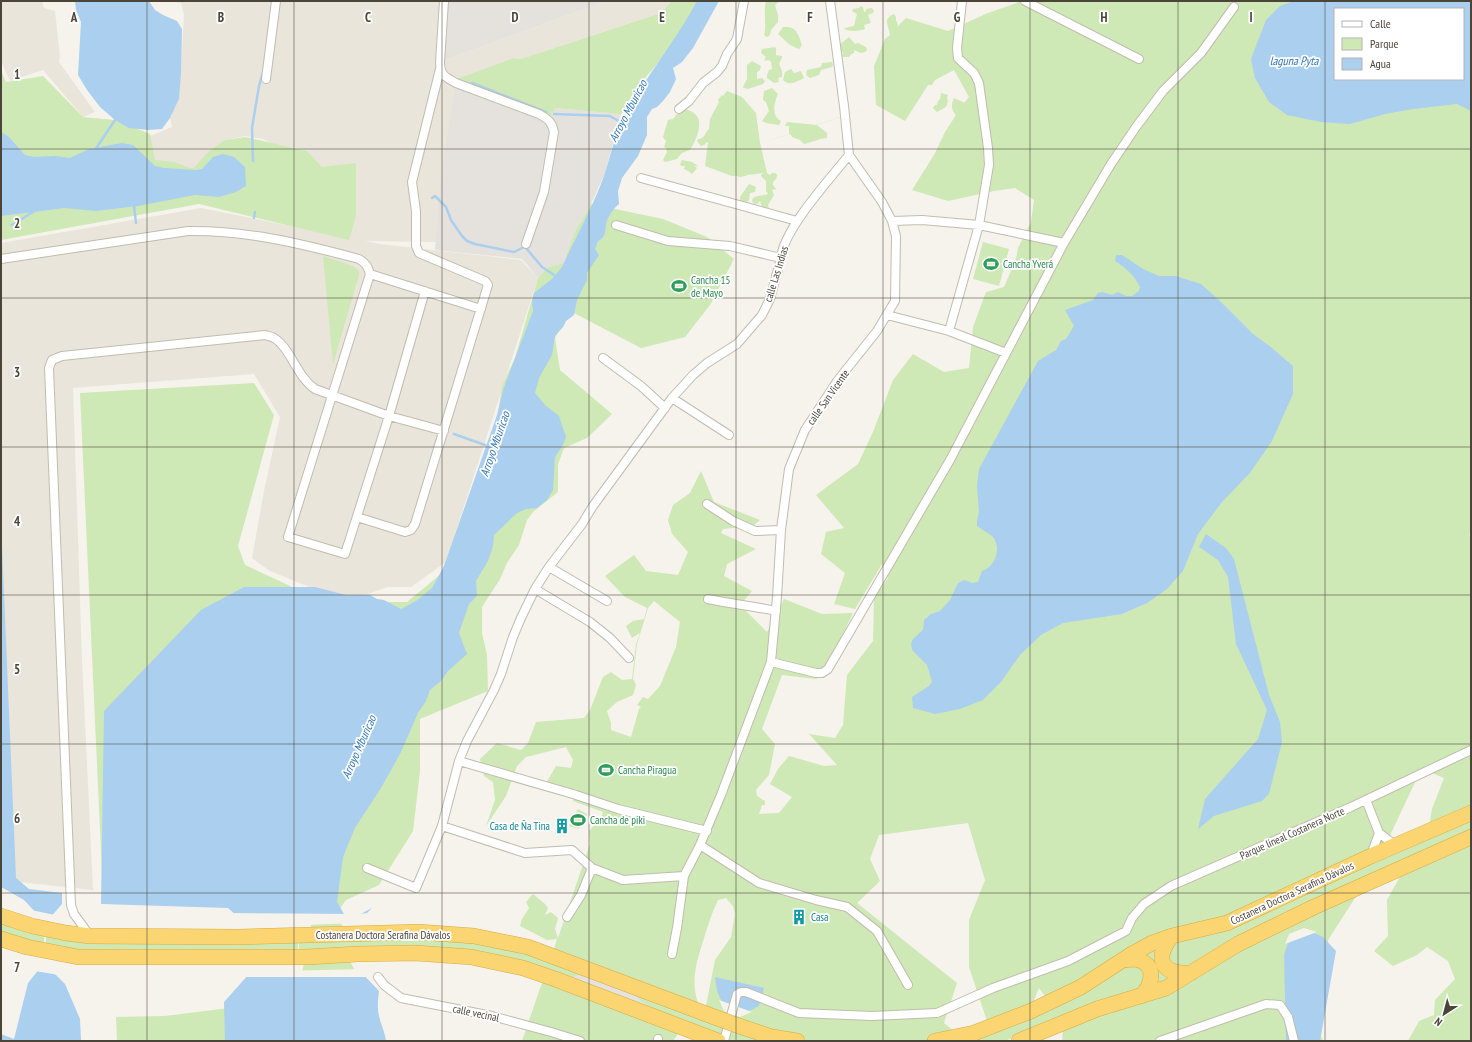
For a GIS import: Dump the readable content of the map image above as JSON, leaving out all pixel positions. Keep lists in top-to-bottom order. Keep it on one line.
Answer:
{"streets":{"highway":["Costanera Doctora Serafina Dávalos"],"street":["calle Las Indias","calle San Vicente","Parque lineal Costanera Norte","calle vecinal"]},"crossings":[["calle Las Indias","calle San Vicente"],["Parque lineal Costanera Norte","Costanera Doctora Serafina Dávalos"]],"water":["laguna Pyta","Arroyo Mburicao"],"places":{"sports":["Cancha Yverá","Cancha 15 de Mayo","Cancha Piragua","Cancha de piki"],"building":["Casa de Ña Tina","Casa"]},"legend":["Calle","Parque","Agua"],"north":"bottom left","grid":{"columns":["A","B","C","D","E","F","G","H","I"],"rows":["1","2","3","4","5","6","7"]}}
